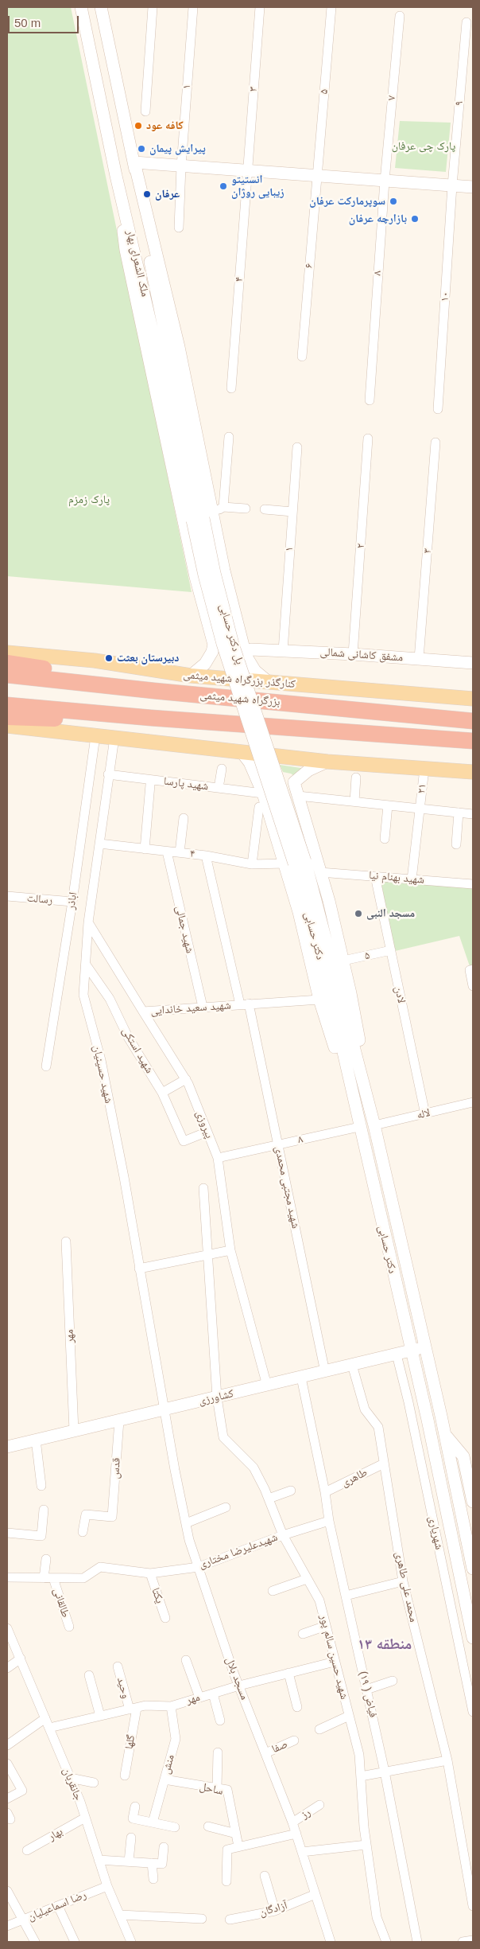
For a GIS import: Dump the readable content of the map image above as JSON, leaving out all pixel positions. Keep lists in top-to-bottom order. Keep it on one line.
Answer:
{"streets":{"highway":["بزرگراه شهید میثمی"],"main road":["ملک الشعرای بهار","پل دکتر حسابی","مشفق کاشانی شمالی","کنارگذر بزرگراه شهید میثمی","دکتر حسابی","کشاورزی"],"street":["۱","۳","۵","۷","۹","۶","۸","۴","۱۰","۲","شهید پارسا","۲۱","شهید بهنام نیا","رسالت","اباذر","شهید جمالی","لادن","شهید سعید خاندایی","شهید استکی","شهید حسینیان","لاله","پیروزی","شهید مجتبی محمدی","مهر","قدس","طاهری","شهریاری","شهیدعلیرضا مختاری","محمد علی طاهری","یکتا","طالقانی","شهید حسین سالم پور","مسجد بلال","وحید","فیاض ( ۱۹)","گلها","صفا","منش","جانقربان","ساحل","رز","بهار","رضا اسماعیلیان","آزادگان"]},"crossings":[["۱","مشفق کاشانی شمالی"],["۳","۴"],["۳","مشفق کاشانی شمالی"],["۵","۶"],["۵","لادن"],["۷","۸"],["۹","۱۰"],["ملک الشعرای بهار","پل دکتر حسابی"],["۸","دکتر حسابی"],["۸","پیروزی"],["۸","شهید مجتبی محمدی"],["۴","پل دکتر حسابی"],["۴","شهید جمالی"],["۴","دکتر حسابی"],["۴","شهید حسینیان"],["۴","شهید مجتبی محمدی"],["۲","مشفق کاشانی شمالی"],["پل دکتر حسابی","دکتر حسابی"],["شهید پارسا","شهید حسینیان"],["۲۱","شهید بهنام نیا"],["شهید بهنام نیا","لادن"],["رسالت","اباذر"],["شهید جمالی","شهید سعید خاندایی"],["دکتر حسابی","لاله"],["دکتر حسابی","کشاورزی"],["لادن","لاله"],["شهید سعید خاندایی","شهید حسینیان"],["شهید سعید خاندایی","پیروزی"],["شهید سعید خاندایی","شهید مجتبی محمدی"],["شهید استکی","شهید حسینیان"],["شهید استکی","پیروزی"],["شهید حسینیان","کشاورزی"],["شهید حسینیان","مسجد بلال"],["پیروزی","کشاورزی"],["شهید مجتبی محمدی","کشاورزی"],["مهر","کشاورزی"],["مهر","شهید حسین سالم پور"],["مهر","مسجد بلال"],["مهر","وحید"],["مهر","گلها"],["مهر","منش"],["مهر","جانقربان"],["کشاورزی","قدس"],["کشاورزی","شهریاری"],["کشاورزی","محمد علی طاهری"],["کشاورزی","شهید حسین سالم پور"],["کشاورزی","مسجد بلال"],["کشاورزی","فیاض ( ۱۹)"],["طاهری","محمد علی طاهری"],["طاهری","فیاض ( ۱۹)"],["شهیدعلیرضا مختاری","یکتا"],["شهیدعلیرضا مختاری","طالقانی"],["شهیدعلیرضا مختاری","شهید حسین سالم پور"],["شهیدعلیرضا مختاری","مسجد بلال"],["شهیدعلیرضا مختاری","فیاض ( ۱۹)"],["مسجد بلال","صفا"],["مسجد بلال","رز"],["مسجد بلال","آزادگان"],["وحید","گلها"],["منش","ساحل"],["جانقربان","بهار"],["جانقربان","رضا اسماعیلیان"]],"districts":["منطقه ۱۳"],"parks":["پارک چی عرفان","پارک زمزم"],"places":["کافه عود","پیرایش پیمان","انستیتو زیبایی روژان","عرفان","سوپرمارکت عرفان","بازارچه‌ عرفان","دبیرستان بعثت","مسجد النبی"],"scale_bar":"50 m"}
